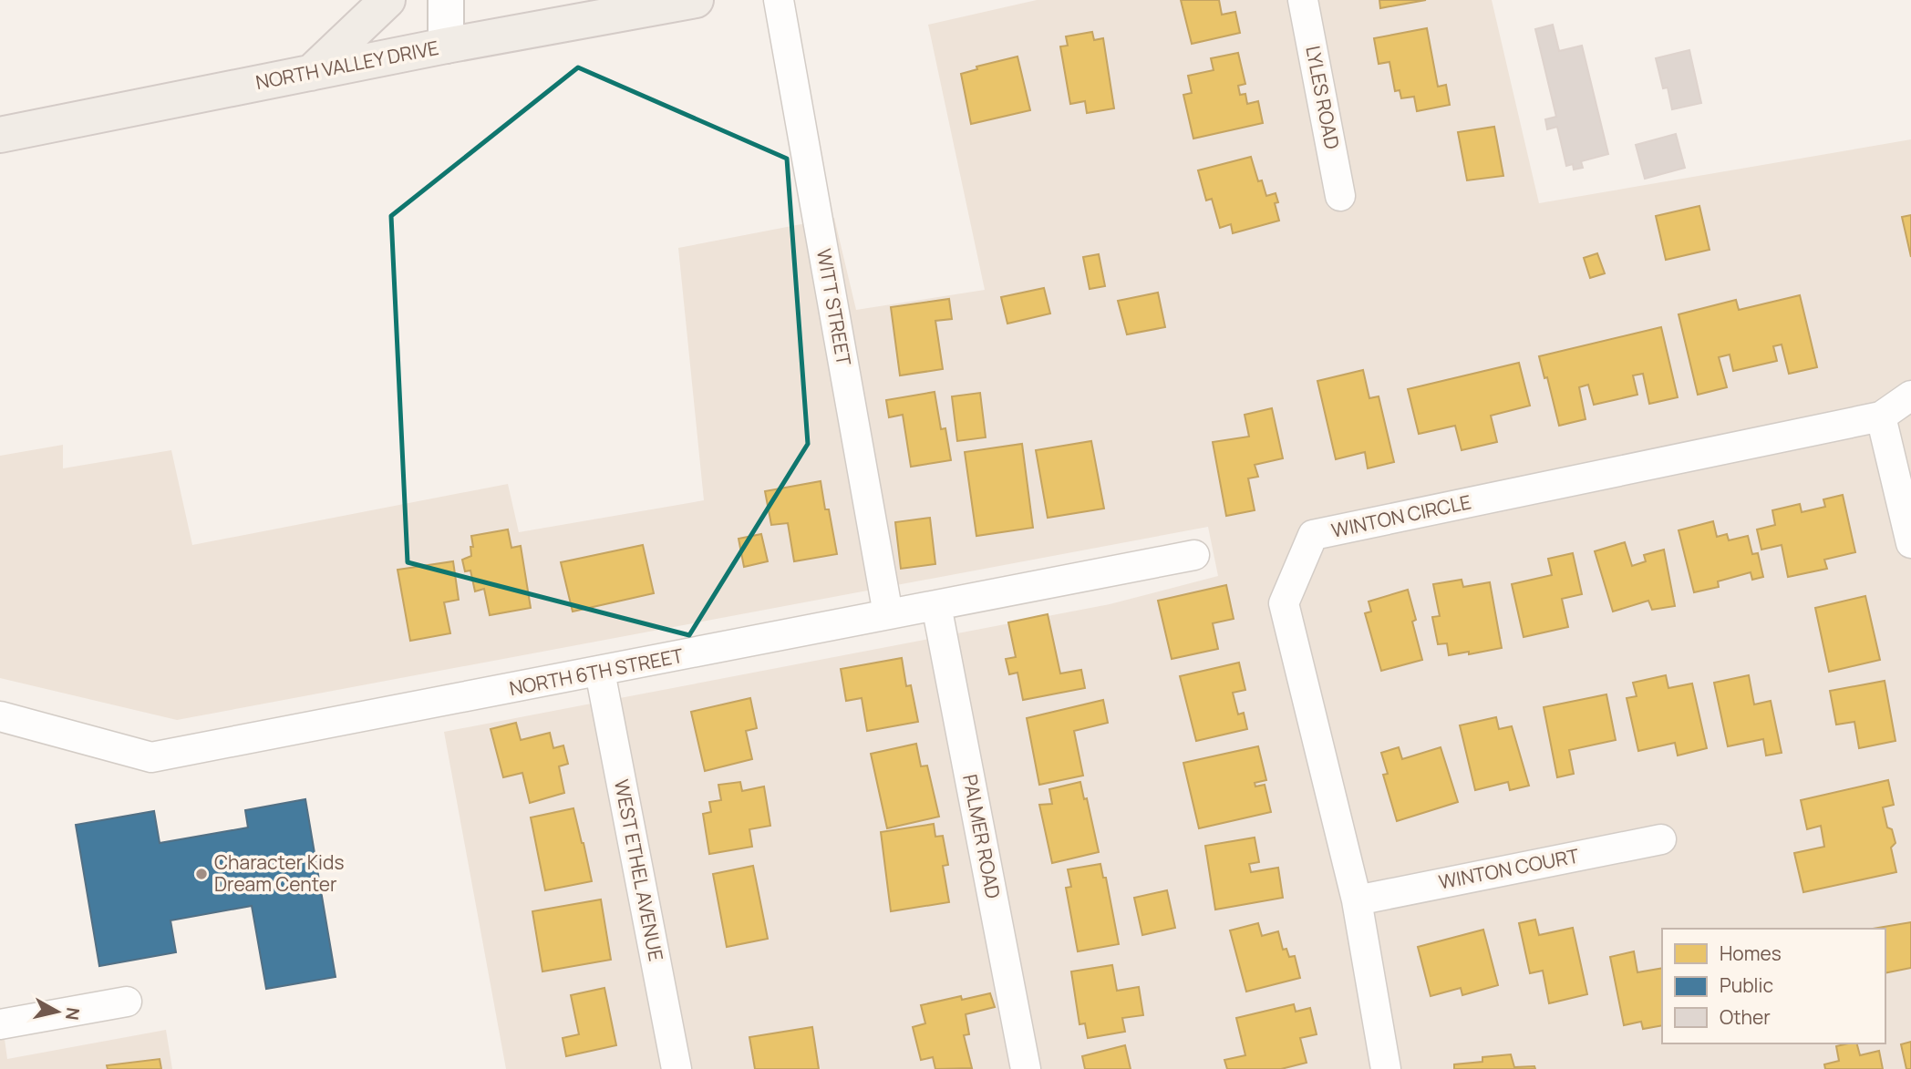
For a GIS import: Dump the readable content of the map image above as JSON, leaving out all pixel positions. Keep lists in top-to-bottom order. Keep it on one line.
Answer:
{"streets":{"main road":["NORTH VALLEY DRIVE"],"street":["LYLES ROAD","WITT STREET","WINTON CIRCLE","NORTH 6TH STREET","PALMER ROAD","WINTON COURT","WEST ETHEL AVENUE"]},"crossings":[["WITT STREET","NORTH 6TH STREET"],["WINTON CIRCLE","WINTON COURT"],["NORTH 6TH STREET","PALMER ROAD"],["NORTH 6TH STREET","WEST ETHEL AVENUE"]],"places":["Character Kids Dream Center"],"legend":["Homes","Public","Other"],"north":"right"}
